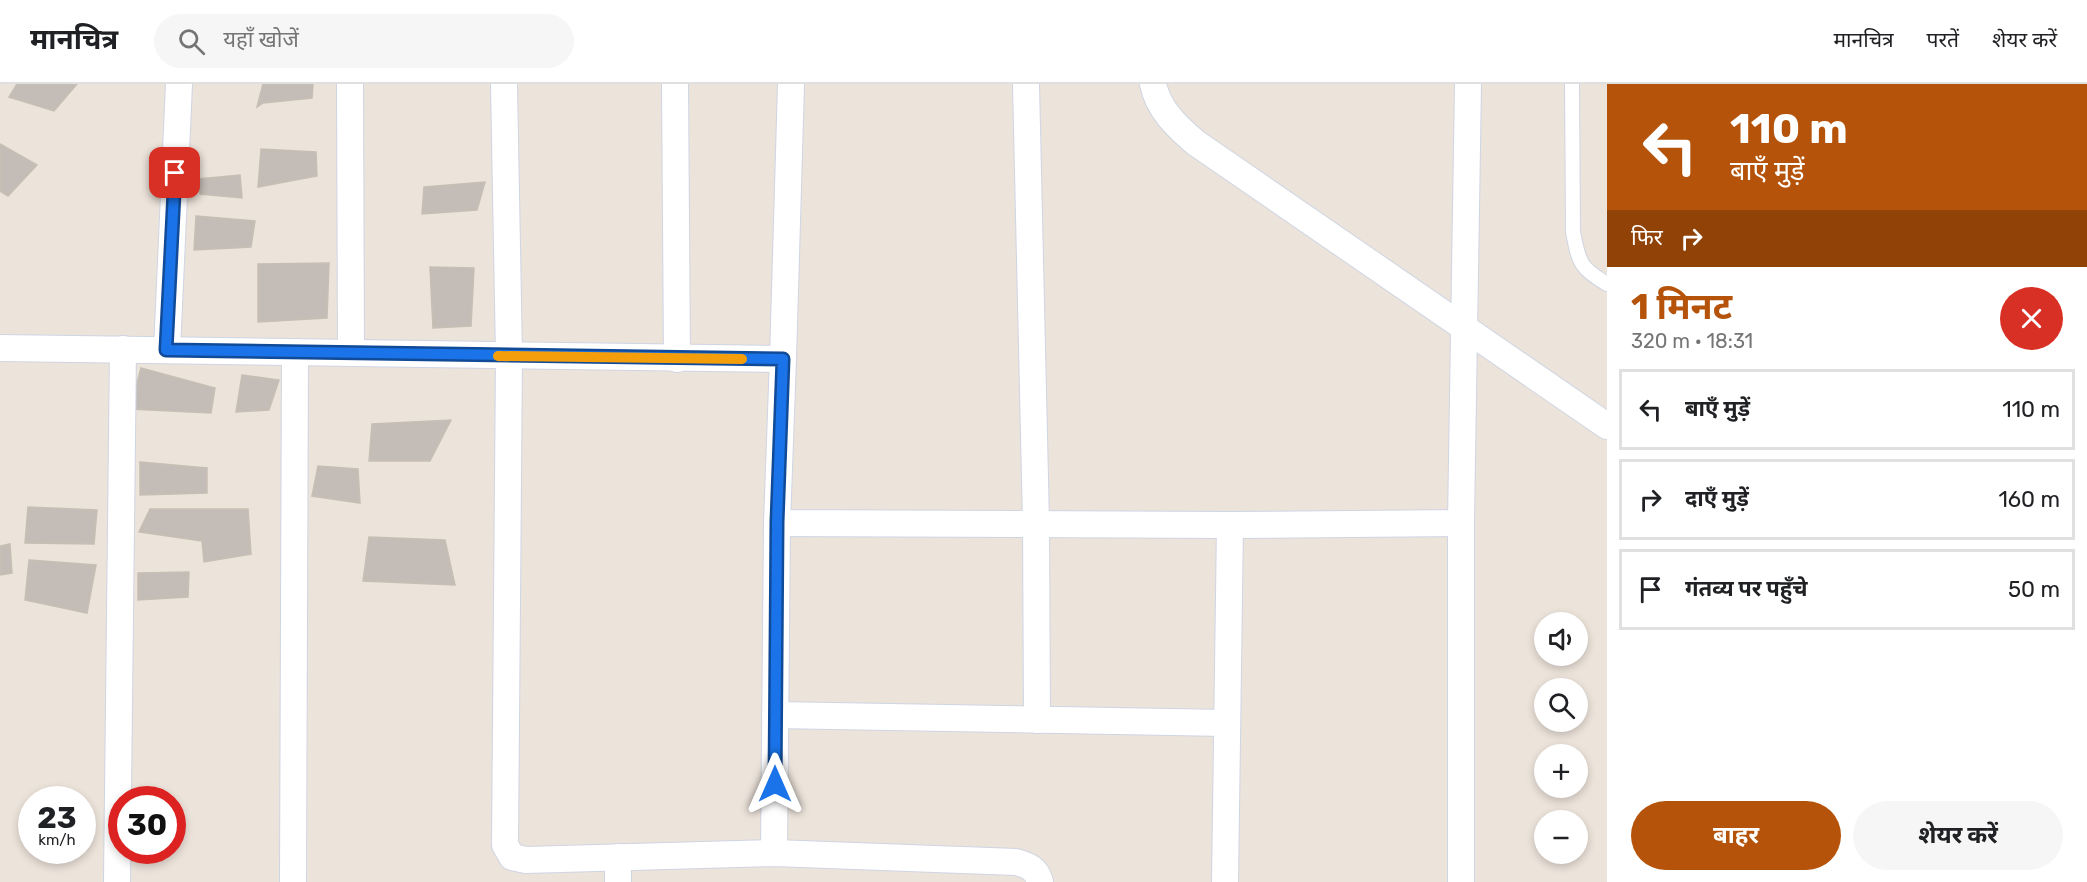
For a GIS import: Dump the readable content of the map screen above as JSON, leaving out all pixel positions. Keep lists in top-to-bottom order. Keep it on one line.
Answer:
{"page":{"header":"मानचित्र","search":"यहाँ खोजें","nav":["मानचित्र","परतें","शेयर करें"],"turn":["110 m","बाएँ मुड़ें"],"then":"फिर","heading":["1 मिनट","320 m · 18:31"],"list":[{"name":"बाएँ मुड़ें","value":"110 m"},{"name":"दाएँ मुड़ें","value":"160 m"},{"name":"गंतव्य पर पहुँचे","value":"50 m"}],"map_buttons":["+","−"],"speed":"23 km/h","limit":"30","buttons":["बाहर","शेयर करें"]}}
